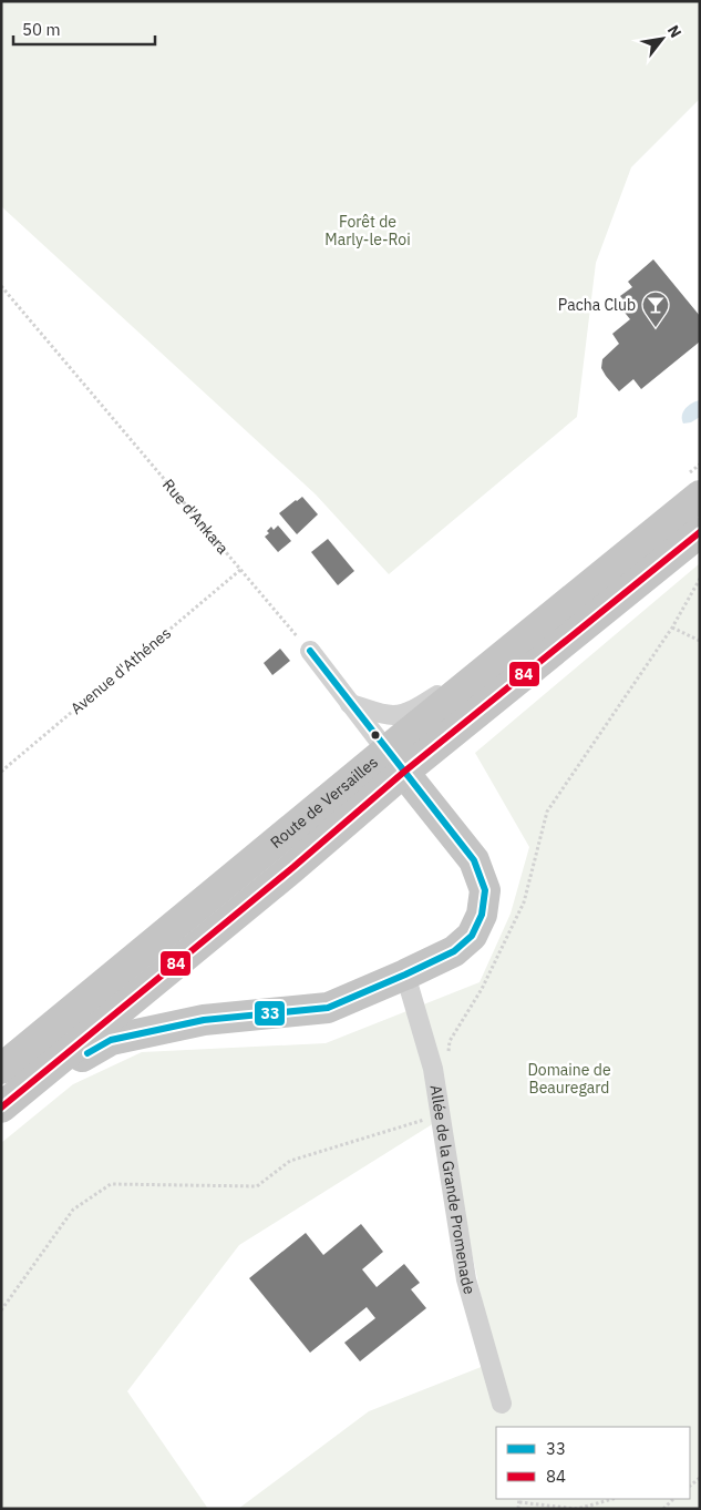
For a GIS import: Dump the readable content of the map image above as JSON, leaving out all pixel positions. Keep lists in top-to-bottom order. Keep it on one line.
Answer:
{"streets":{"main road":["Route de Versailles"],"street":["Allée de la Grande Promenade"],"path":["Rue d'Ankara","Avenue d'Athénes"]},"crossings":[["Rue d'Ankara","Avenue d'Athénes"]],"parks":["Forêt de Marly-le-Roi","Domaine de Beauregard"],"places":{"bar":["Pacha Club"]},"lines":["transit line 84","transit line 33"],"legend":["33","84"],"scale_bar":"50 m","north":"top right"}
